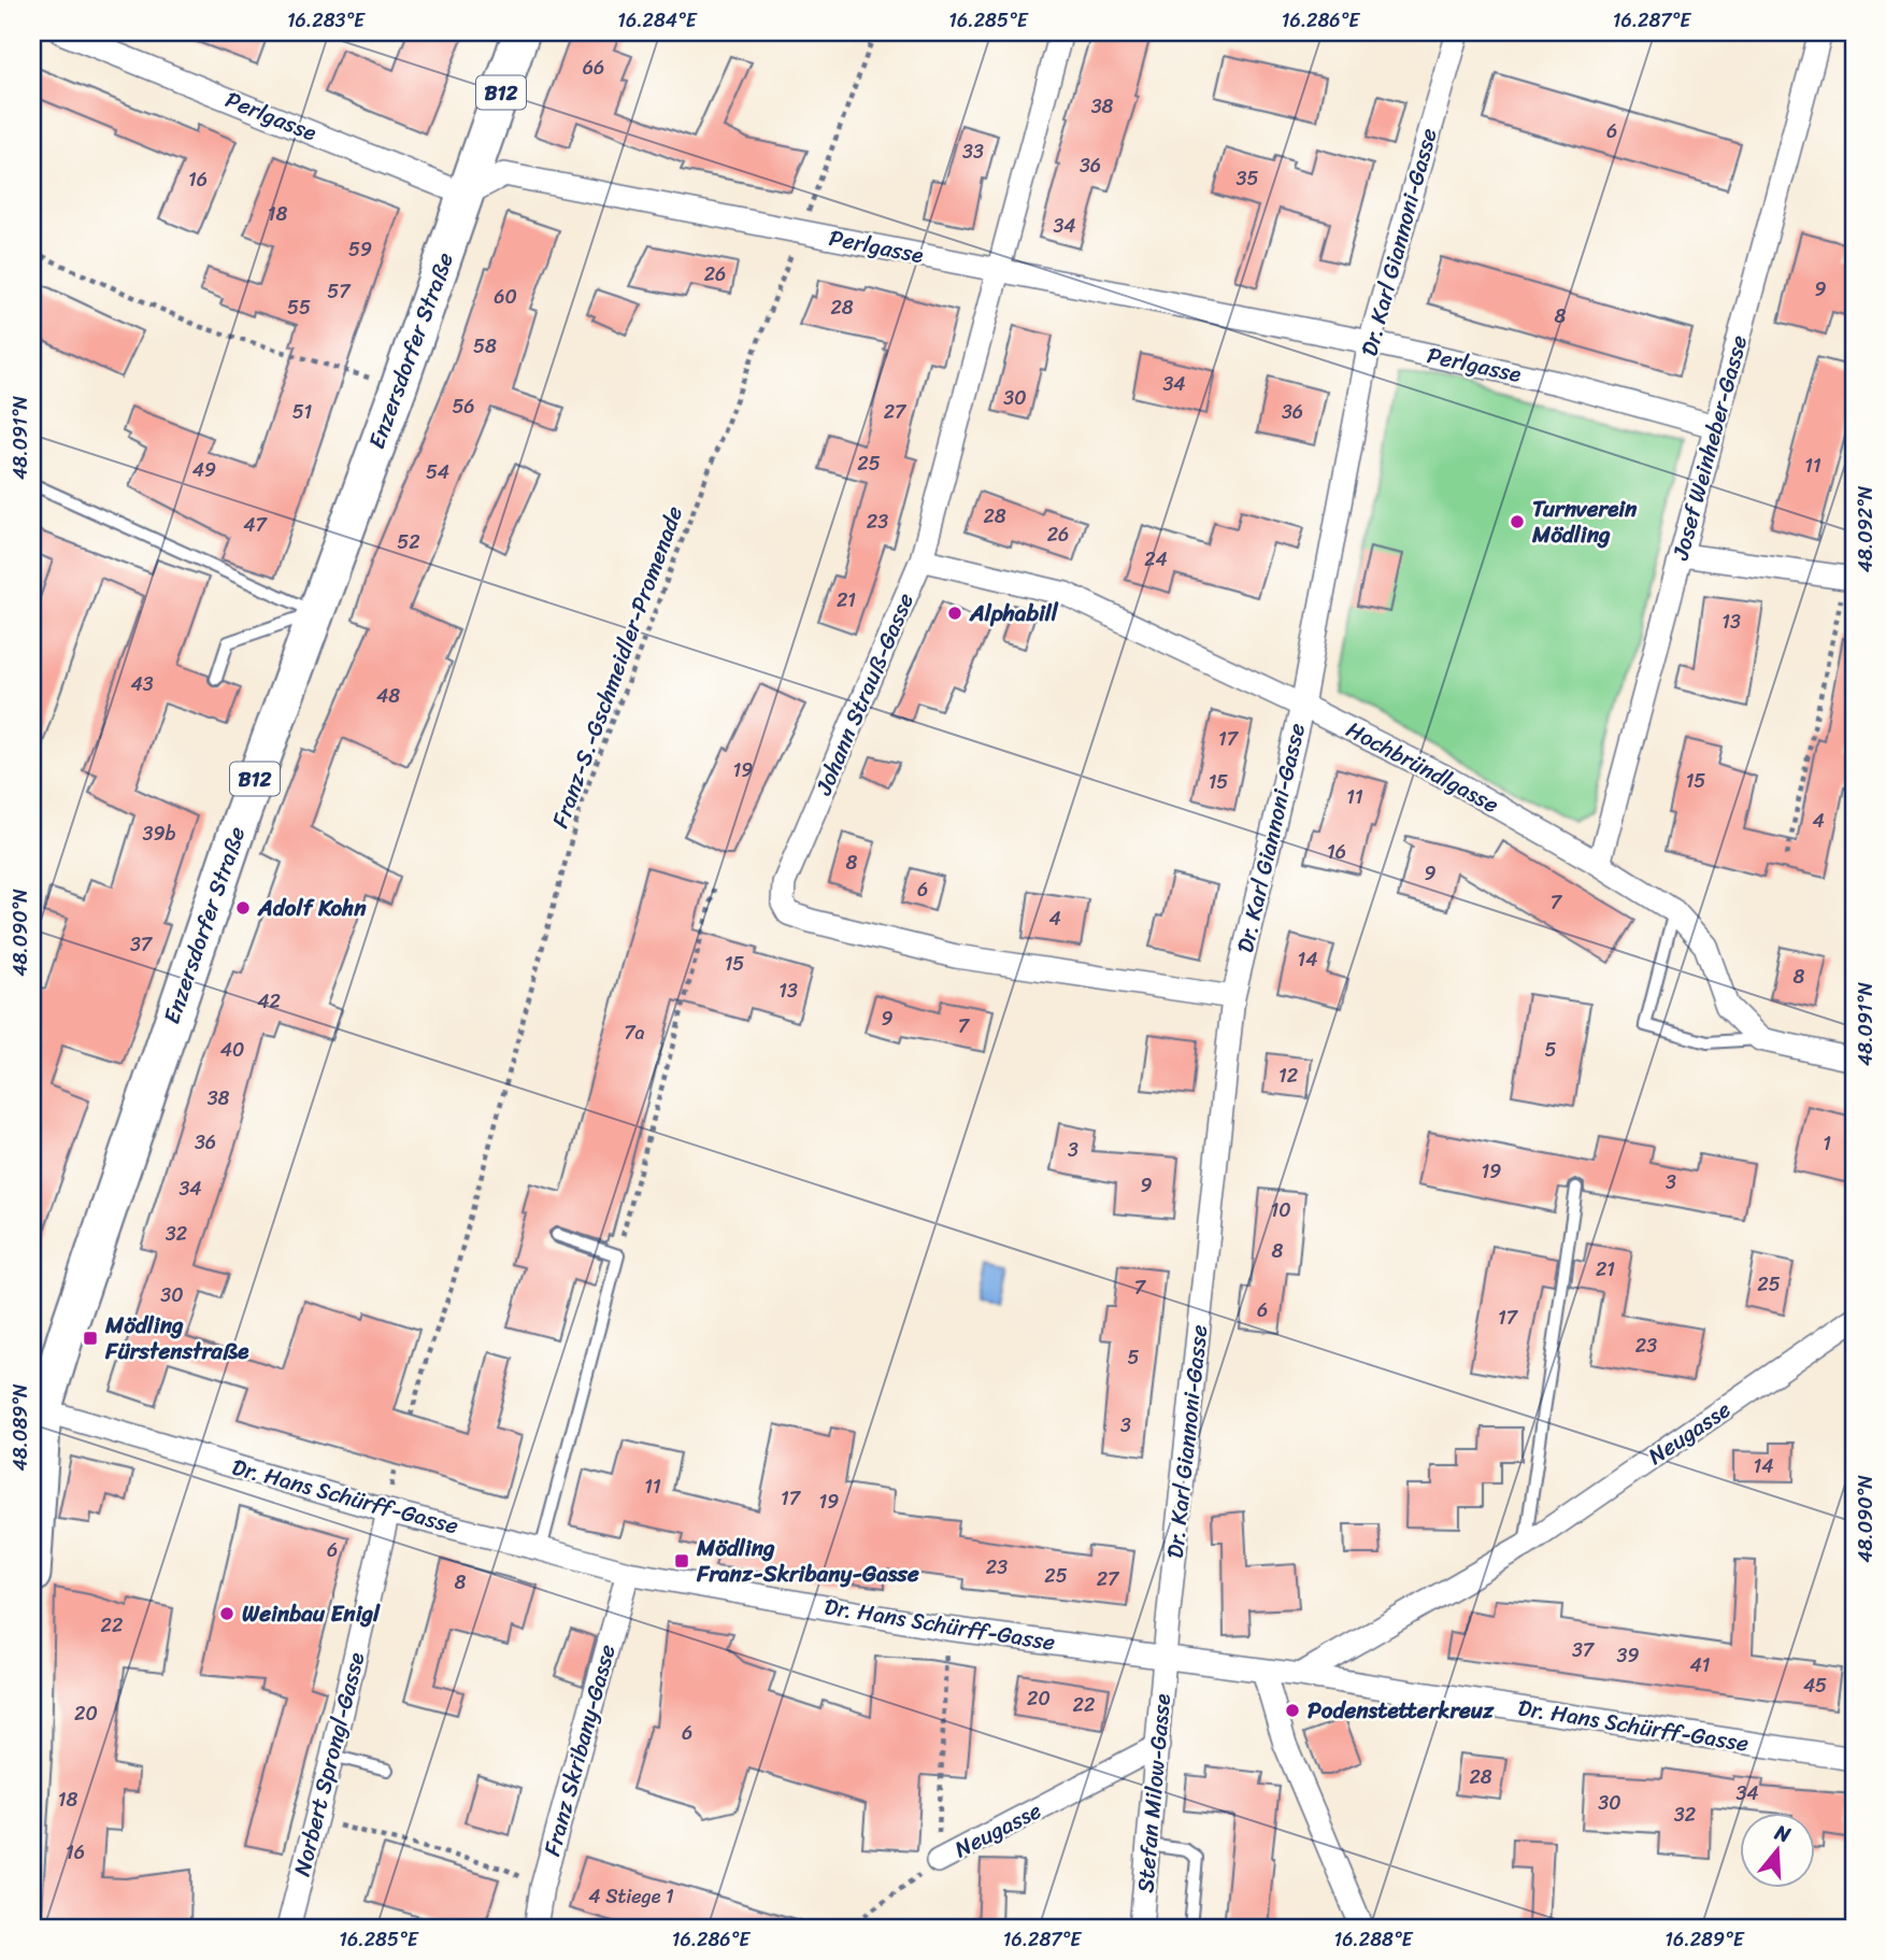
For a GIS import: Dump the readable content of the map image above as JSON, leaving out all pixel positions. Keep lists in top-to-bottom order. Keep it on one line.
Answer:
{"streets":{"main road":["B12","Enzersdorfer Straße"],"street":["Perlgasse","Dr. Karl Giannoni-Gasse","Josef Weinheber-Gasse","Johann Strauß-Gasse","Hochbründlgasse","Neugasse","Dr. Hans Schürff-Gasse","Franz Skribany-Gasse","Norbert Sprongl-Gasse","Stefan Milow-Gasse"],"path":["Franz-S.-Gschmeidler-Promenade"]},"crossings":[["Perlgasse","Dr. Karl Giannoni-Gasse"],["Perlgasse","Enzersdorfer Straße"],["Perlgasse","Josef Weinheber-Gasse"],["Perlgasse","Franz-S.-Gschmeidler-Promenade"],["Perlgasse","Johann Strauß-Gasse"],["Dr. Karl Giannoni-Gasse","Johann Strauß-Gasse"],["Dr. Karl Giannoni-Gasse","Hochbründlgasse"],["Dr. Karl Giannoni-Gasse","Dr. Hans Schürff-Gasse"],["Dr. Karl Giannoni-Gasse","Stefan Milow-Gasse"],["Enzersdorfer Straße","Dr. Hans Schürff-Gasse"],["Josef Weinheber-Gasse","Hochbründlgasse"],["Johann Strauß-Gasse","Hochbründlgasse"],["Neugasse","Dr. Hans Schürff-Gasse"],["Neugasse","Stefan Milow-Gasse"],["Dr. Hans Schürff-Gasse","Franz Skribany-Gasse"],["Dr. Hans Schürff-Gasse","Norbert Sprongl-Gasse"],["Dr. Hans Schürff-Gasse","Stefan Milow-Gasse"]],"places":{"other":["Turnverein Mödling","Alphabill","Adolf Kohn","Weinbau Enigl","Podenstetterkreuz"],"transit":["Mödling Fürstenstraße","Mödling Franz-Skribany-Gasse"]},"house_numbers":["66","38","6","33","36","35","16","18","34","59","26","9","57","60","55","28","8","58","34","30","56","51","27","36","25","11","49","54","28","23","47","26","52","24","21","13","43","48","17","19","15","15","11","4","39b","16","8","9","6","7","4","37","14","15","8","13","42","9","7","7a","40","5","12","38","36","1","3","19","3","9","34","10","32","8","21","25","7","30","6","17","23","5","3","14","11","17","19","6","23","25","27","8","22","37","39","41","45","20","22","20","6","28","34","18","30","32","16","4 Stiege 1"],"north":"top","coordinates":["16.283°E","16.284°E","16.285°E","16.286°E","16.287°E","48.091°N","48.092°N","48.090°N","48.089°N","16.288°E","16.289°E"]}
